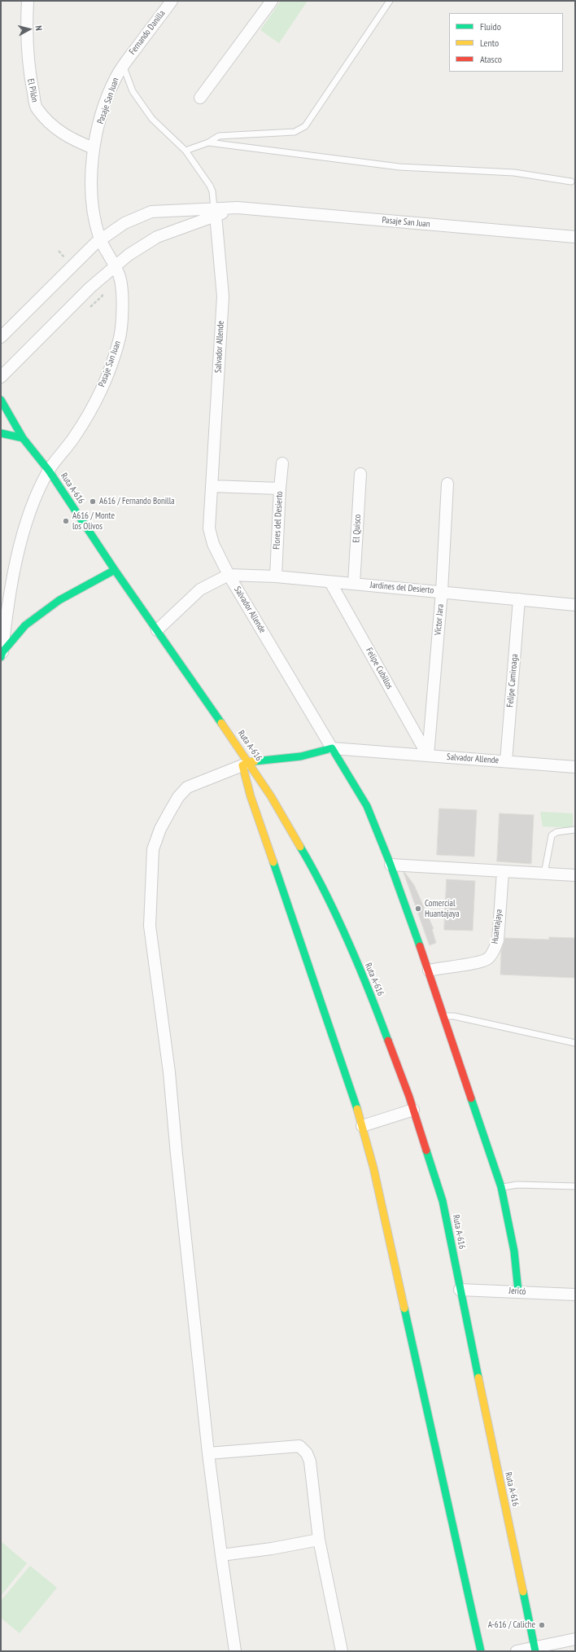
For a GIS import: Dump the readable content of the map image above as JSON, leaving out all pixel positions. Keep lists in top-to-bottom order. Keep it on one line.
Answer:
{"streets":{"street":["Fernando Danilla","El Pilón","Pasaje San Juan","Salvador Allende","Ruta A-616","Flores del Desierto","El Quisco","Jardines del Desierto","Víctor Jara","Felipe Cubillos","Felipe Camiroaga","Huantajaya","Jericó"]},"crossings":[["Fernando Danilla","Pasaje San Juan"],["El Pilón","Pasaje San Juan"],["Pasaje San Juan","Salvador Allende"],["Pasaje San Juan","Ruta A-616"],["Salvador Allende","Jardines del Desierto"],["Salvador Allende","Víctor Jara"],["Salvador Allende","Felipe Cubillos"],["Salvador Allende","Felipe Camiroaga"],["Ruta A-616","Jericó"],["Flores del Desierto","Jardines del Desierto"],["El Quisco","Jardines del Desierto"],["Jardines del Desierto","Víctor Jara"],["Jardines del Desierto","Felipe Cubillos"],["Jardines del Desierto","Felipe Camiroaga"],["Víctor Jara","Felipe Cubillos"]],"places":["A616 / Fernando Bonilla","A616 / Monte los Olivos","Comercial Huantajaya","A-616 / Caliche"],"legend":["Fluido","Lento","Atasco"],"north":"right"}
